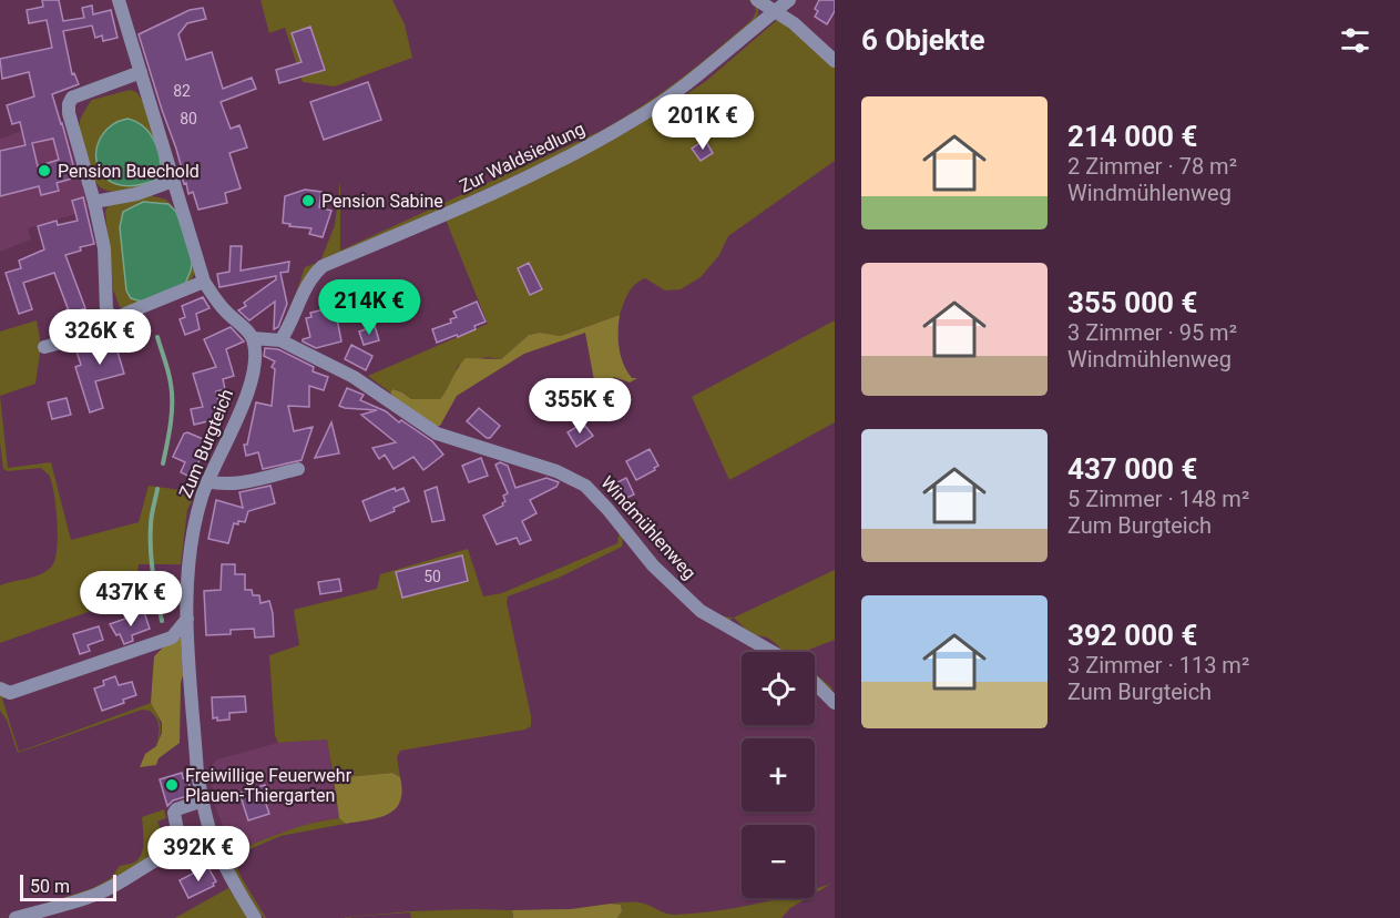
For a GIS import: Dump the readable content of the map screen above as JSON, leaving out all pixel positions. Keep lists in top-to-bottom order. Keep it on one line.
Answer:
{"streets":{"street":["Zur Waldsiedlung","Zum Burgteich","Windmühlenweg"]},"crossings":[["Zur Waldsiedlung","Windmühlenweg"],["Zum Burgteich","Windmühlenweg"]],"places":["Pension Buechold","Pension Sabine","Freiwillige Feuerwehr Plauen-Thiergarten"],"house_numbers":["82","80","50"],"scale_bar":"50 m","page":{"heading":"6 Objekte","list":[{"name":"214 000 €","note":"2 Zimmer · 78 m² · Windmühlenweg"},{"name":"355 000 €","note":"3 Zimmer · 95 m² · Windmühlenweg"},{"name":"437 000 €","note":"5 Zimmer · 148 m² · Zum Burgteich"},{"name":"392 000 €","note":"3 Zimmer · 113 m² · Zum Burgteich"}],"price":["201K €","214K €","326K €","355K €","437K €","392K €"],"map_buttons":["+","−"],"scale":"50 m"}}
